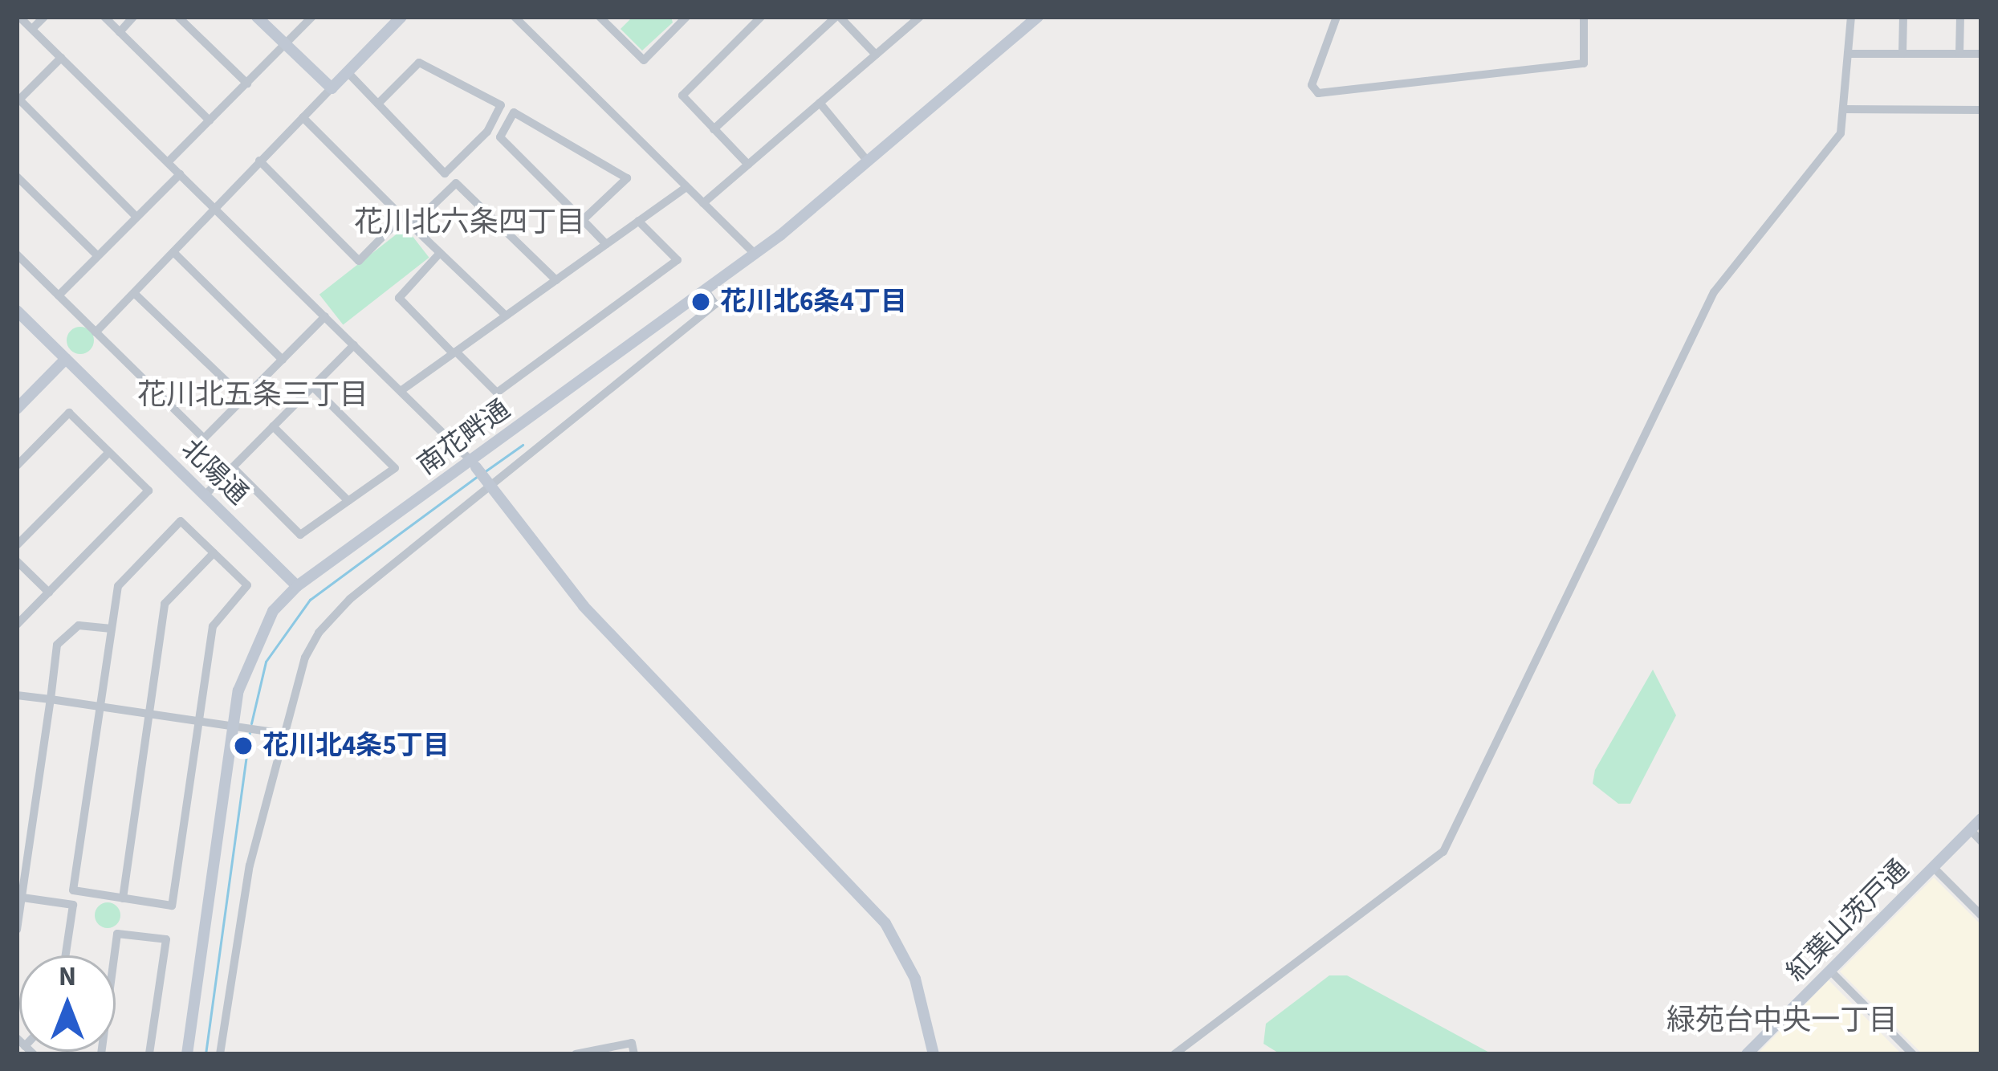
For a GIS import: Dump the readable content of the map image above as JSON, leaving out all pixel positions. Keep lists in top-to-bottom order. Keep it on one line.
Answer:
{"streets":{"street":["南花畔通","北陽通","紅葉山茨戸通"]},"crossings":[["南花畔通","北陽通"]],"districts":["花川北六条四丁目","花川北五条三丁目","緑苑台中央一丁目"],"places":["花川北6条4丁目","花川北4条5丁目"],"north":"top"}
